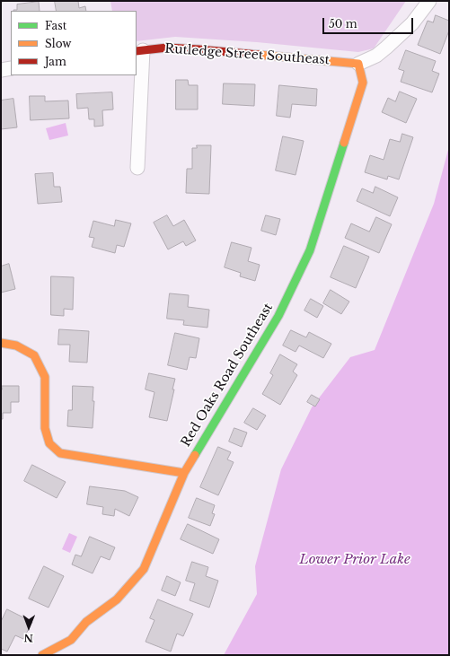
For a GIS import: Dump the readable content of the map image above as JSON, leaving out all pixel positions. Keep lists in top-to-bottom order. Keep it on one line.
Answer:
{"streets":{"street":["Rutledge Street Southeast","Red Oaks Road Southeast"]},"crossings":[["Rutledge Street Southeast","Red Oaks Road Southeast"]],"water":["Lower Prior Lake"],"legend":["Fast","Slow","Jam"],"scale_bar":"50 m","north":"bottom"}
